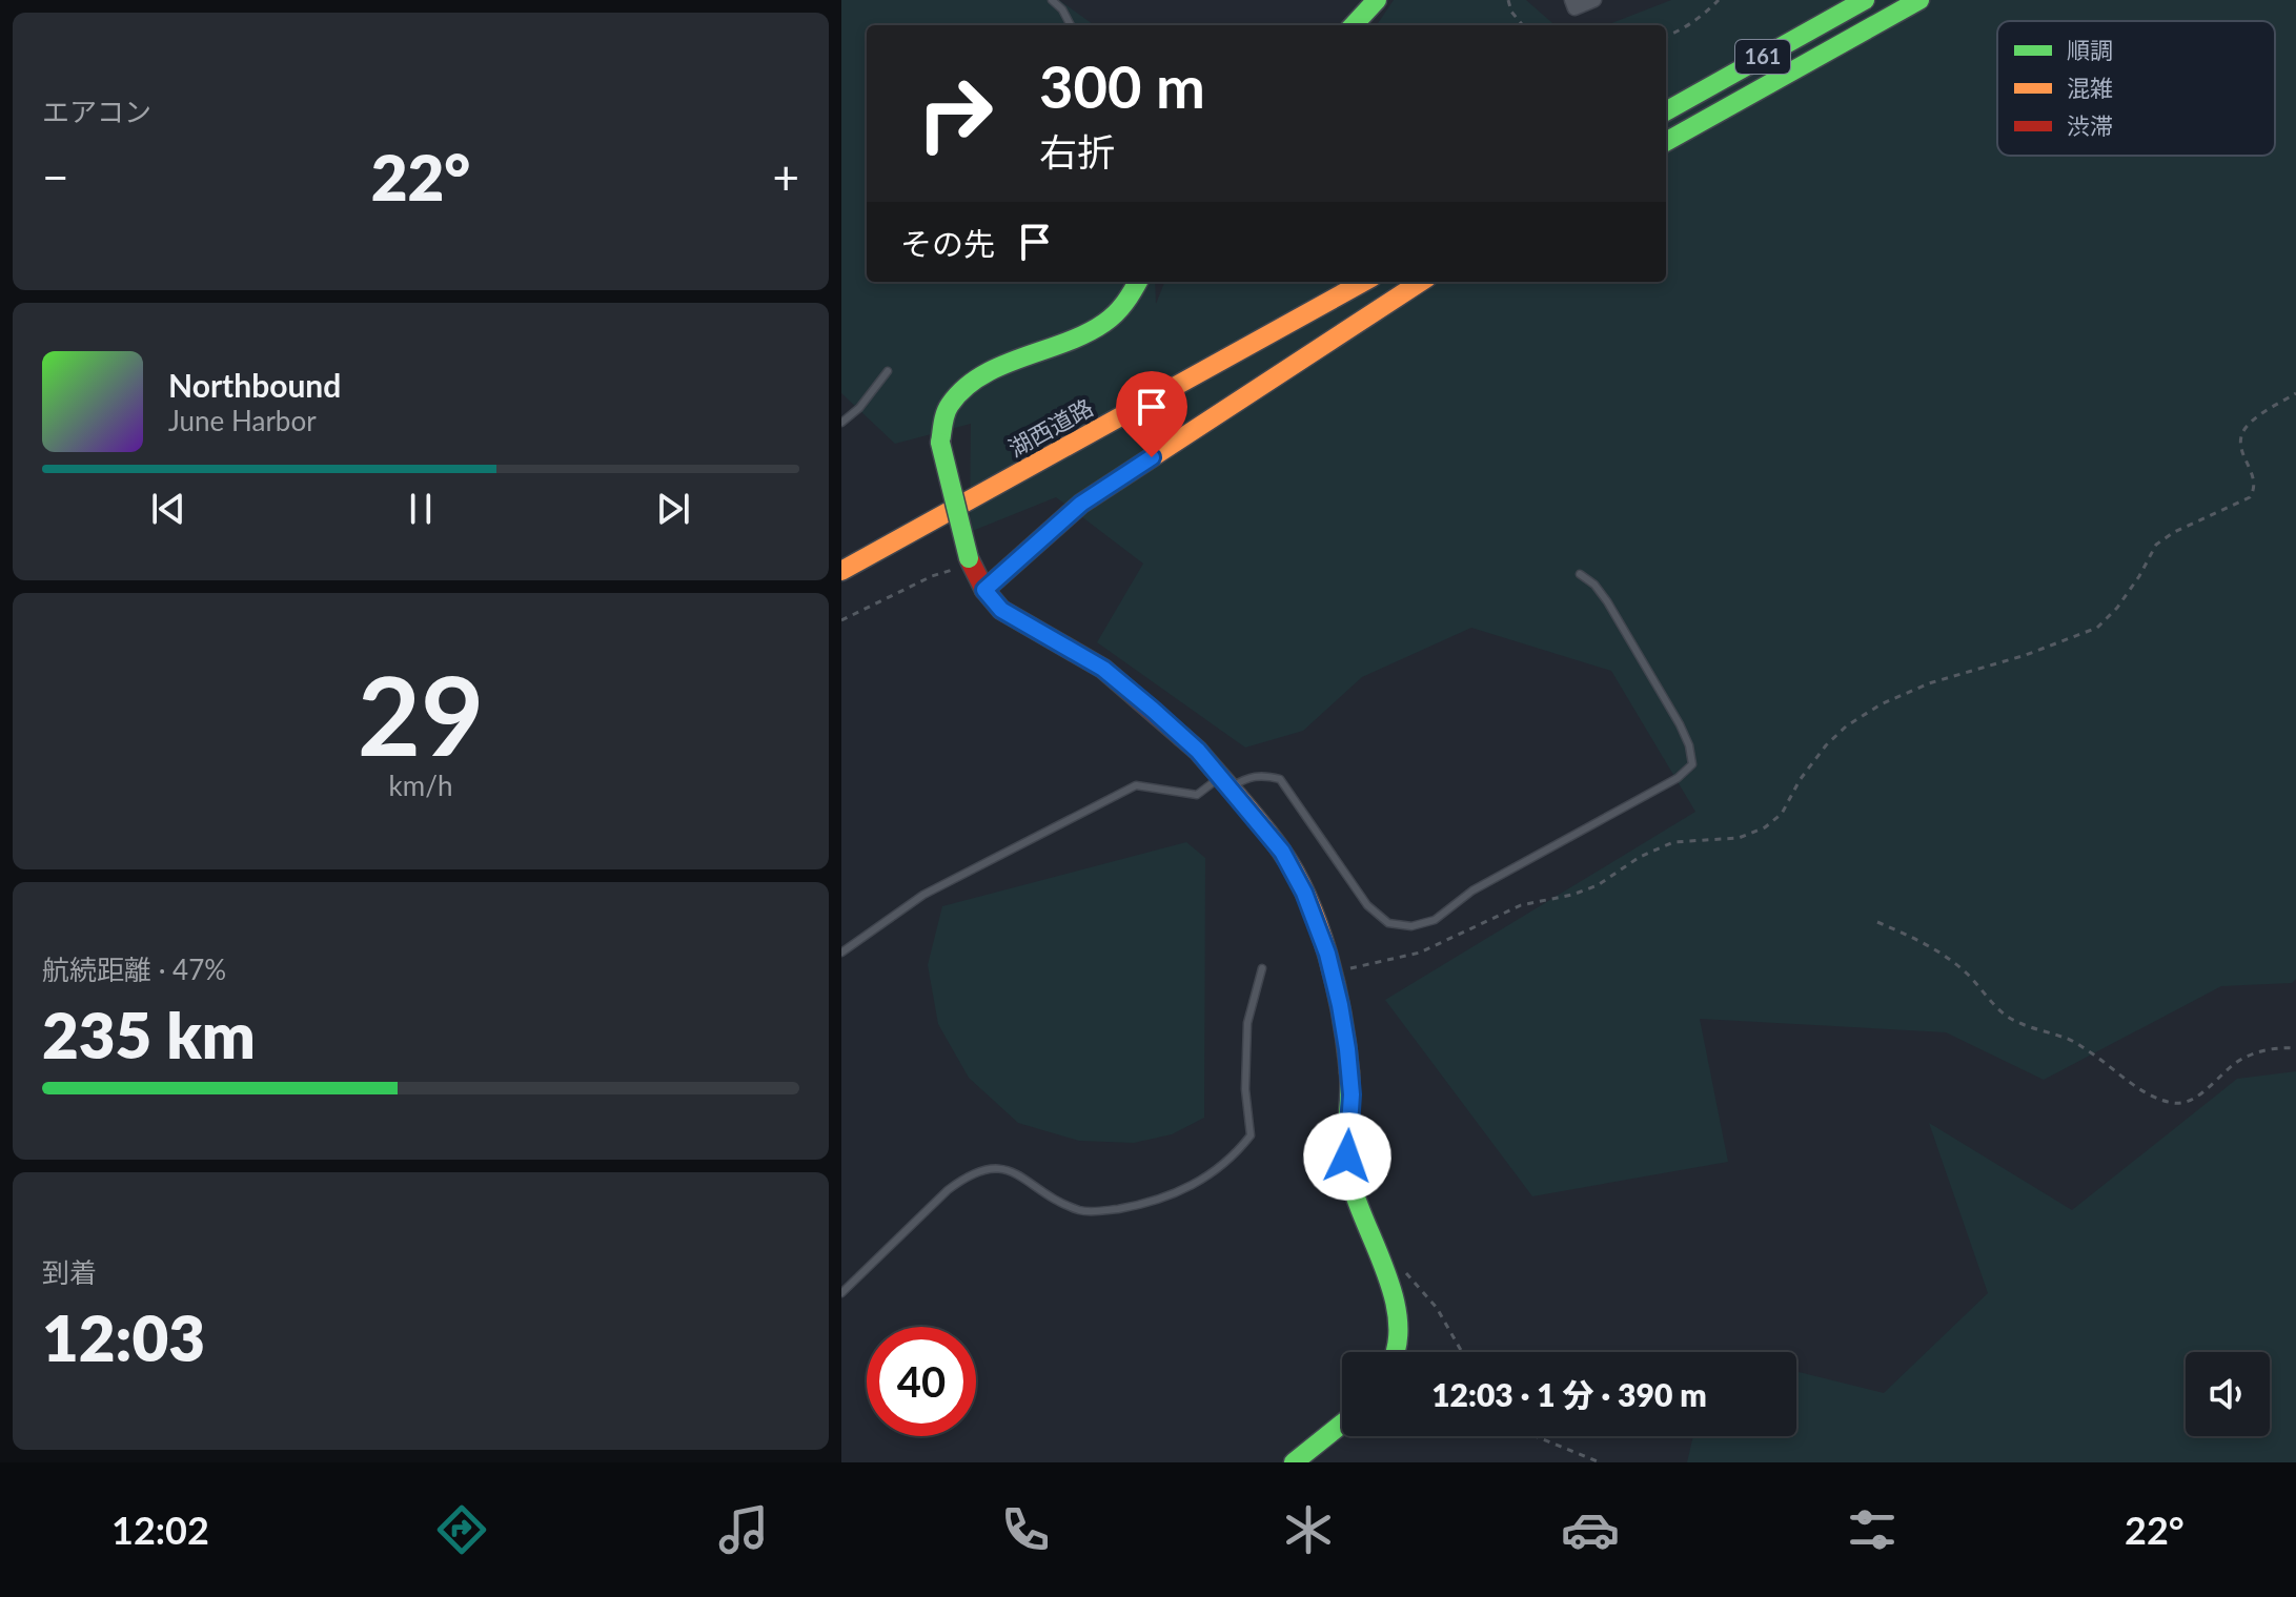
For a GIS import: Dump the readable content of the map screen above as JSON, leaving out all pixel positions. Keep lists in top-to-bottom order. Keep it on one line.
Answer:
{"streets":{"main road":["161","湖西道路"]},"legend":["順調","混雑","渋滞"],"page":{"tile":["エアコン",["29","km/h"],["航続距離 · 47%","235 km"],["到着","12:03"]],"turn":["300 m","右折"],"heat":["−","22°","+"],"then":"その先","song":["Northbound","June Harbor"],"limit":"40","trip":"12:03 · 1 分 · 390 m","tabs":["12:02","22°"]}}
